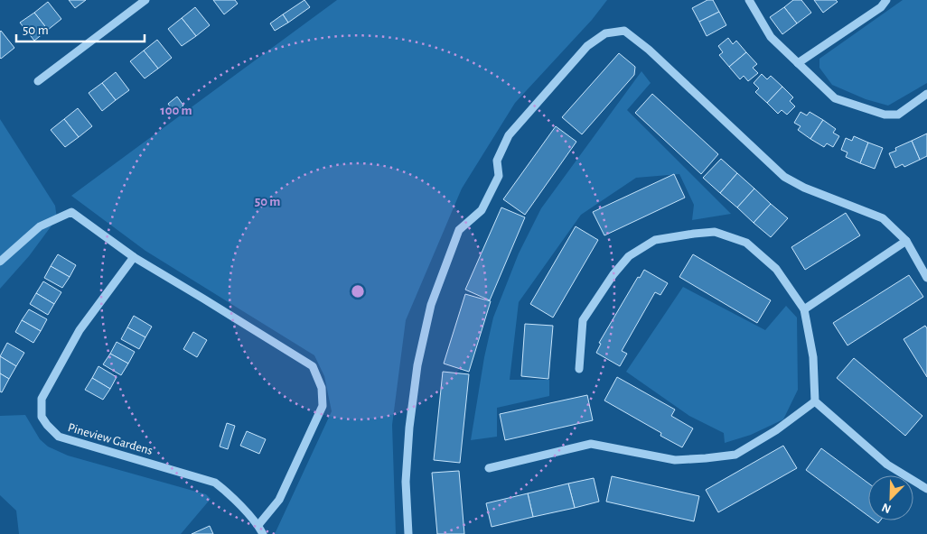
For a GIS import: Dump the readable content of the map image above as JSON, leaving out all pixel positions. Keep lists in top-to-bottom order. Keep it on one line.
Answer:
{"streets":{"street":["Pineview Gardens"]},"scale_bar":"50 m","north":"bottom left","rings":["100 m","50 m"]}
